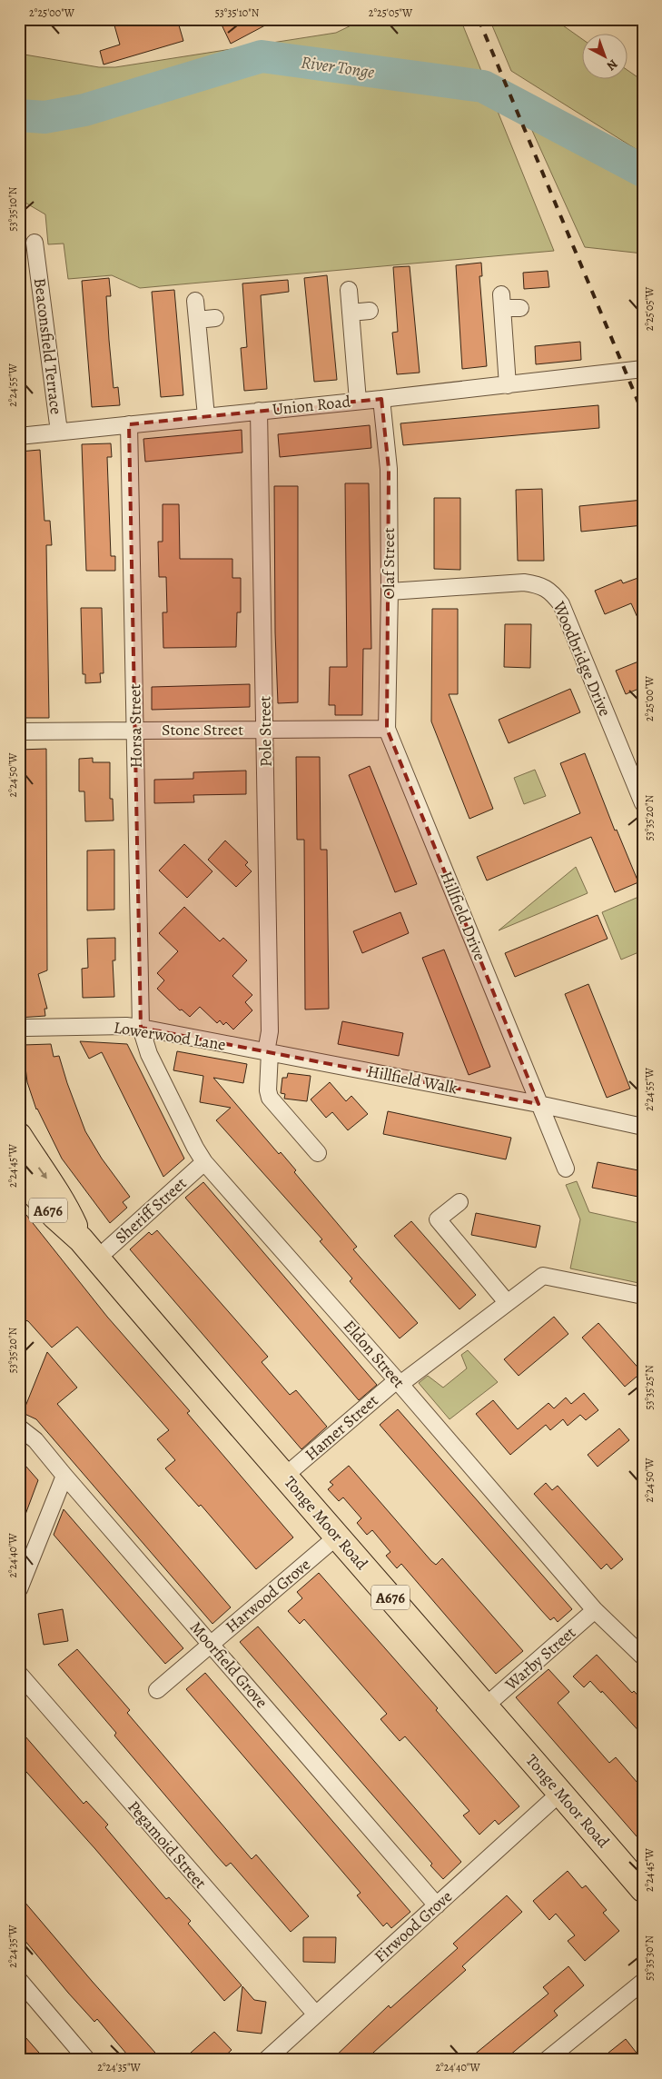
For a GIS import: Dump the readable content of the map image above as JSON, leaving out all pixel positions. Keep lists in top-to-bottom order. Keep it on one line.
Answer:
{"streets":{"main road":["A676","Tonge Moor Road"],"street":["Beaconsfield Terrace","Union Road","Olaf Street","Woodbridge Drive","Horsa Street","Stone Street","Pole Street","Hillfield Drive","Lowerwood Lane","Hillfield Walk","Sheriff Street","Eldon Street","Hamer Street","Harwood Grove","Warby Street","Moorfield Grove","Pegamoid Street","Firwood Grove"]},"crossings":[["Beaconsfield Terrace","Union Road"],["Union Road","Olaf Street"],["Union Road","Horsa Street"],["Union Road","Pole Street"],["Olaf Street","Woodbridge Drive"],["Olaf Street","Stone Street"],["Olaf Street","Hillfield Drive"],["Horsa Street","Stone Street"],["Horsa Street","Lowerwood Lane"],["Horsa Street","Eldon Street"],["Stone Street","Pole Street"],["Stone Street","Hillfield Drive"],["Pole Street","Lowerwood Lane"],["Hillfield Drive","Hillfield Walk"],["Lowerwood Lane","Hillfield Walk"],["Lowerwood Lane","Eldon Street"],["Sheriff Street","Eldon Street"],["Sheriff Street","Tonge Moor Road"],["Eldon Street","Hamer Street"],["Eldon Street","Warby Street"],["Hamer Street","Tonge Moor Road"],["Tonge Moor Road","Harwood Grove"],["Tonge Moor Road","Warby Street"],["Tonge Moor Road","Firwood Grove"],["Harwood Grove","Moorfield Grove"],["Moorfield Grove","Firwood Grove"],["Pegamoid Street","Firwood Grove"]],"water":["River Tonge"],"north":"bottom right","coordinates":["2°25'00\"W","53°35'10\"N","2°25'05\"W","2°24'55\"W","2°24'50\"W","53°35'20\"N","2°24'45\"W","53°35'25\"N","2°24'40\"W","2°24'35\"W","53°35'30\"N"]}
